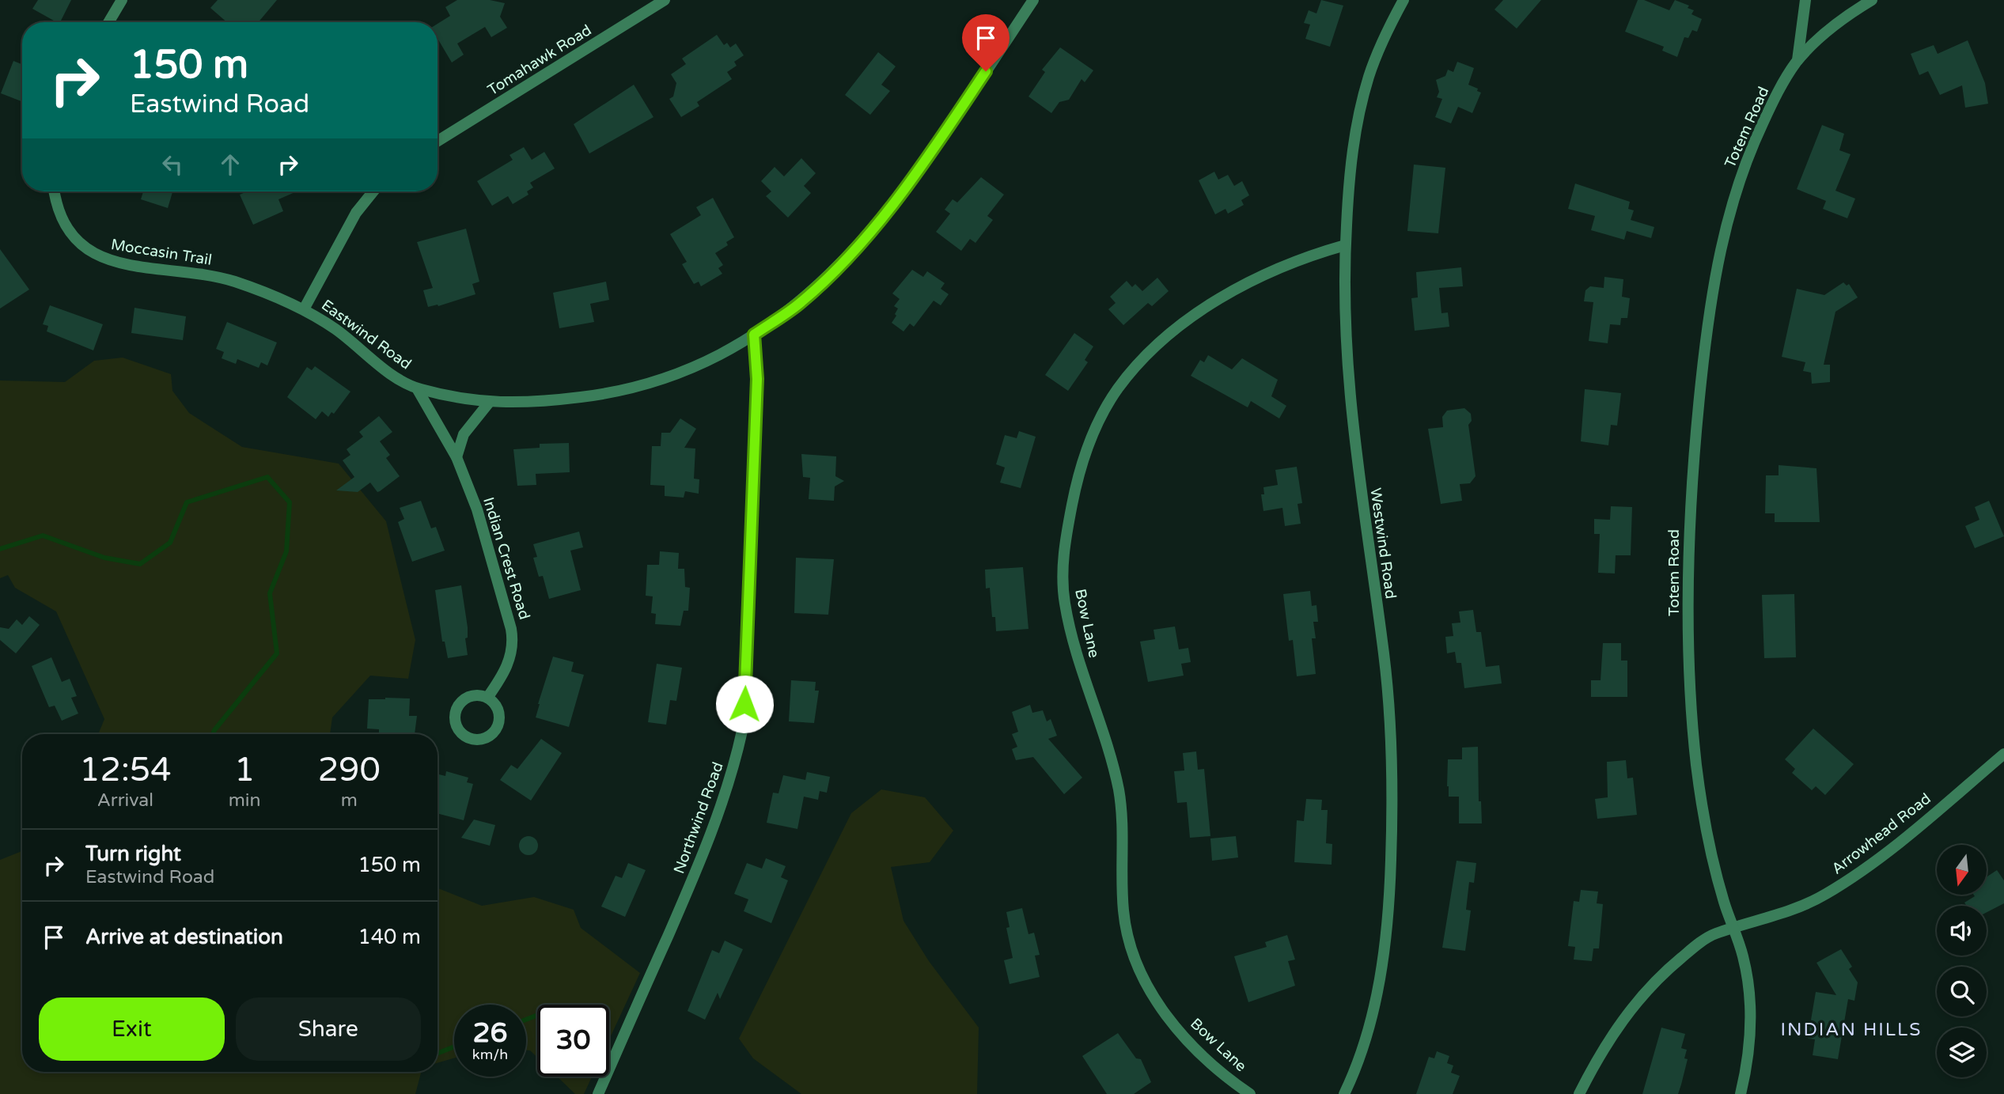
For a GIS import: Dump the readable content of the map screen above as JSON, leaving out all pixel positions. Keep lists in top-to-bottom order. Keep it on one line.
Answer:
{"streets":{"street":["Tomahawk Road","Totem Road","Moccasin Trail","Eastwind Road","Westwind Road","Indian Crest Road","Bow Lane","Northwind Road","Arrowhead Road"]},"crossings":[["Totem Road","Arrowhead Road"],["Moccasin Trail","Eastwind Road"],["Eastwind Road","Indian Crest Road"],["Eastwind Road","Northwind Road"],["Westwind Road","Bow Lane"]],"districts":["INDIAN HILLS"],"north":"bottom","page":{"turn":["150 m","Eastwind Road"],"eta":["12:54","Arrival","1","min","290","m"],"list":[{"name":"Turn right","note":"Eastwind Road","value":"150 m"},{"name":"Arrive at destination","value":"140 m"}],"buttons":["Exit","Share"],"speed":"26 km/h","limit":"30"}}
